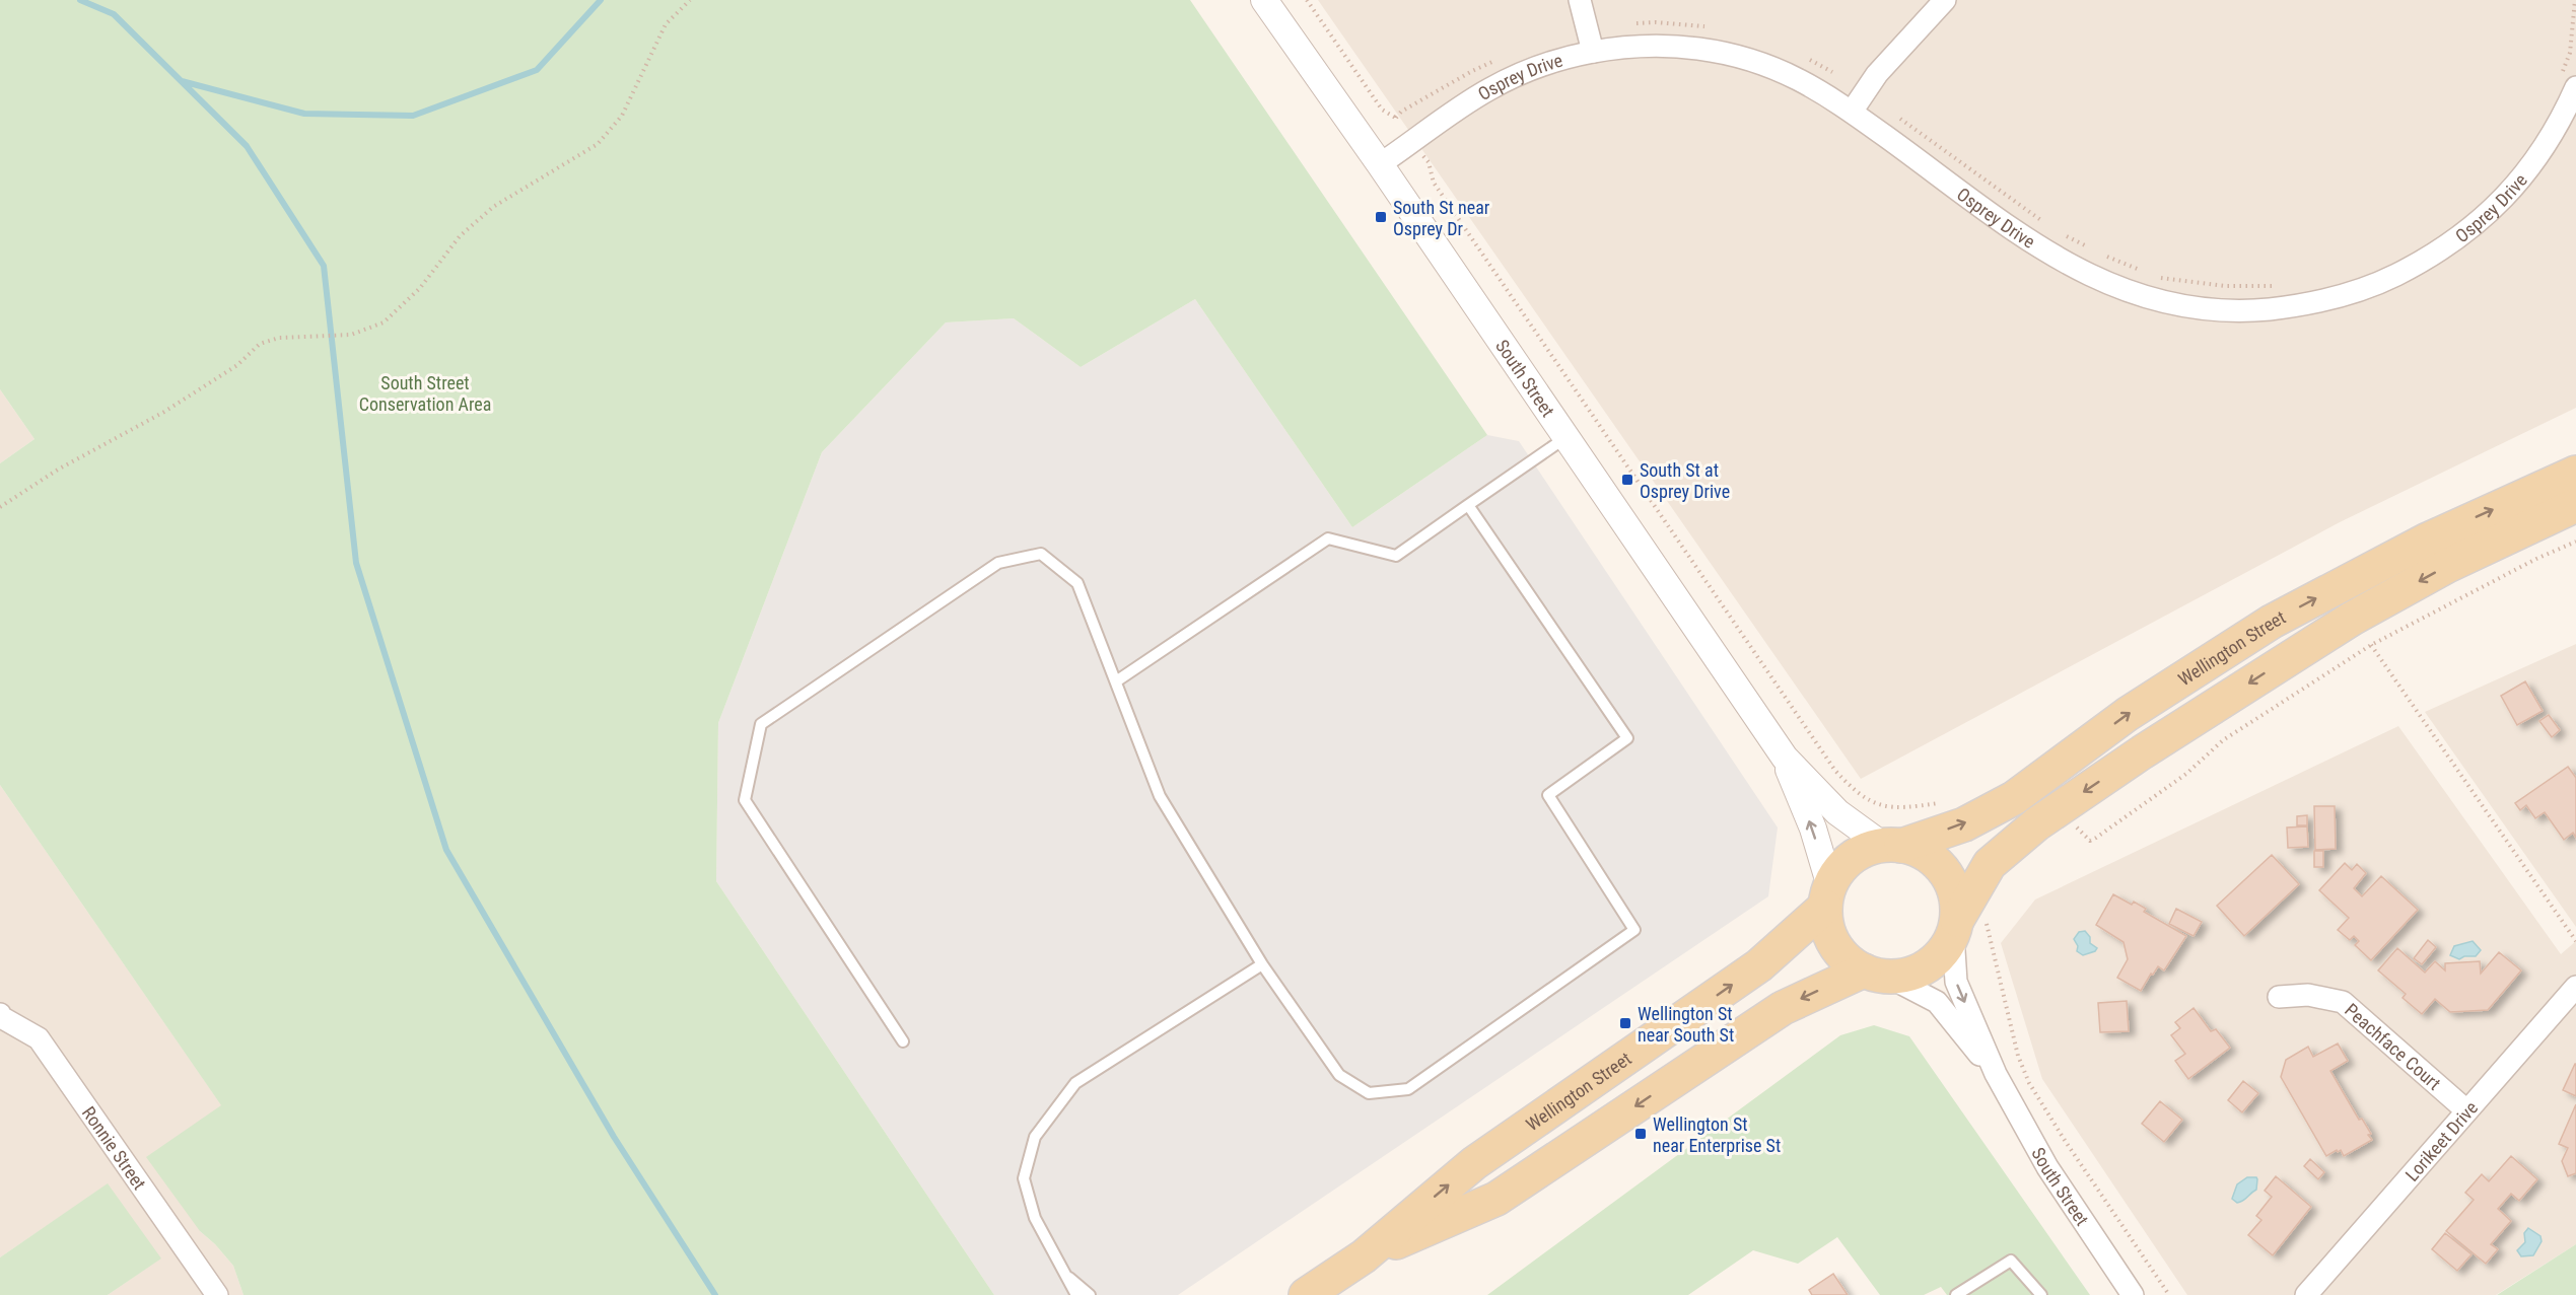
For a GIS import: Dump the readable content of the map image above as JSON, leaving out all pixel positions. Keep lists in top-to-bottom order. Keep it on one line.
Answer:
{"streets":{"main road":["Wellington Street"],"street":["Osprey Drive","South Street","Peachface Court","Lorikeet Drive","Ronnie Street"]},"crossings":[["Osprey Drive","South Street"],["South Street","Wellington Street"],["Peachface Court","Lorikeet Drive"]],"parks":["South Street Conservation Area"],"places":{"transit":["South St near Osprey Dr","South St at Osprey Drive","Wellington St near South St","Wellington St near Enterprise St"]}}
